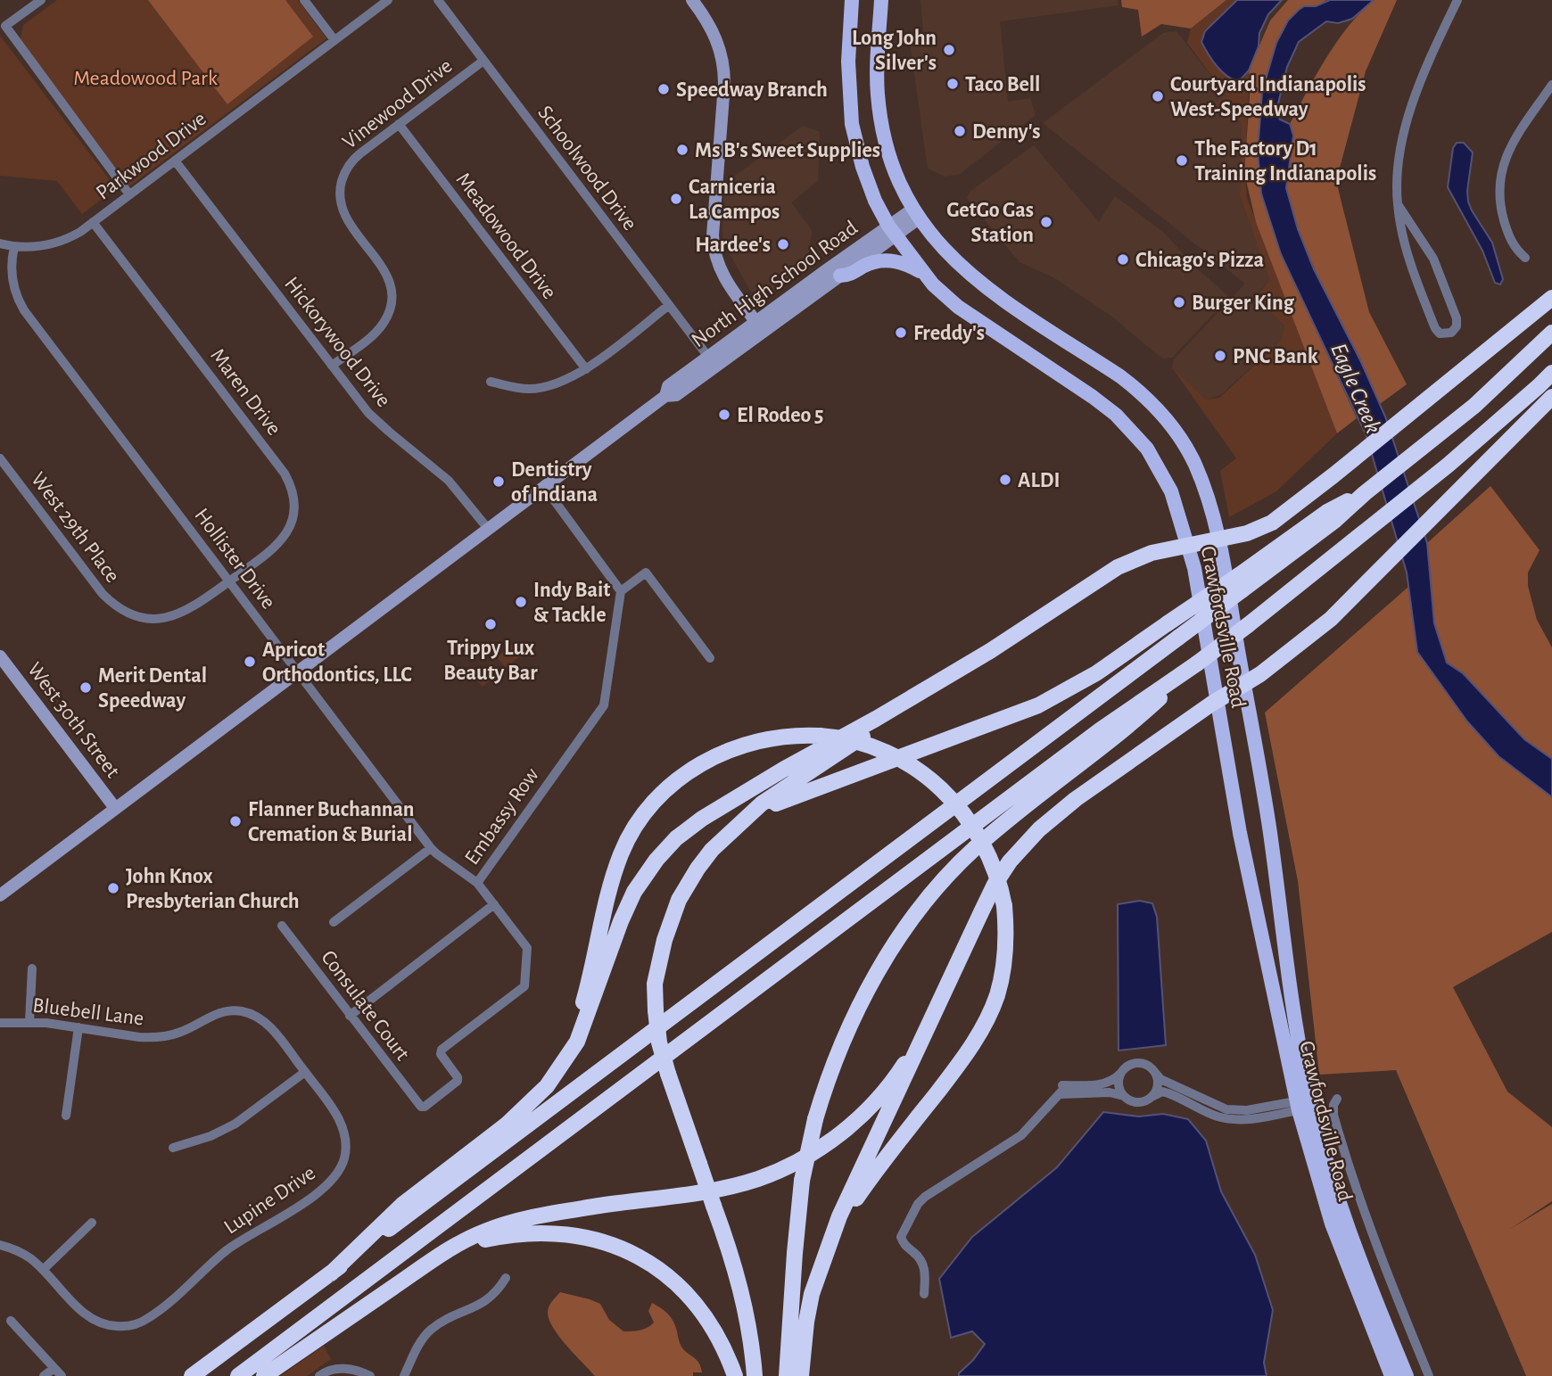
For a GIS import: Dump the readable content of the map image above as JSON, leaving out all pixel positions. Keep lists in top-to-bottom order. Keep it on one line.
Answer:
{"streets":{"main road":["Crawfordsville Road"],"street":["Vinewood Drive","Parkwood Drive","Schoolwood Drive","Meadowood Drive","North High School Road","Hickorywood Drive","Maren Drive","West 29th Place","Hollister Drive","West 30th Street","Embassy Row","Consulate Court","Bluebell Lane","Lupine Drive"]},"crossings":[["Vinewood Drive","Schoolwood Drive"],["Vinewood Drive","Meadowood Drive"],["Vinewood Drive","Hickorywood Drive"],["Parkwood Drive","Hickorywood Drive"],["Parkwood Drive","Maren Drive"],["Parkwood Drive","Hollister Drive"],["Schoolwood Drive","North High School Road"],["North High School Road","Hickorywood Drive"],["North High School Road","Hollister Drive"],["North High School Road","Crawfordsville Road"],["North High School Road","West 30th Street"],["Maren Drive","West 29th Place"],["Maren Drive","Hollister Drive"],["West 29th Place","Hollister Drive"],["Hollister Drive","Embassy Row"],["Embassy Row","Consulate Court"],["Bluebell Lane","Lupine Drive"]],"water":["Eagle Creek"],"parks":["Meadowood Park"],"places":["Long John Silver's","Taco Bell","Speedway Branch","Courtyard Indianapolis West-Speedway","Denny's","Ms B's Sweet Supplies","The Factory D1 Training Indianapolis","Carniceria La Campos","GetGo Gas Station","Hardee's","Chicago's Pizza","Burger King","Freddy's","PNC Bank","El Rodeo 5","ALDI","Dentistry of Indiana","Indy Bait & Tackle","Trippy Lux Beauty Bar","Apricot Orthodontics, LLC","Merit Dental Speedway","Flanner Buchannan Cremation & Burial","John Knox Presbyterian Church"]}
